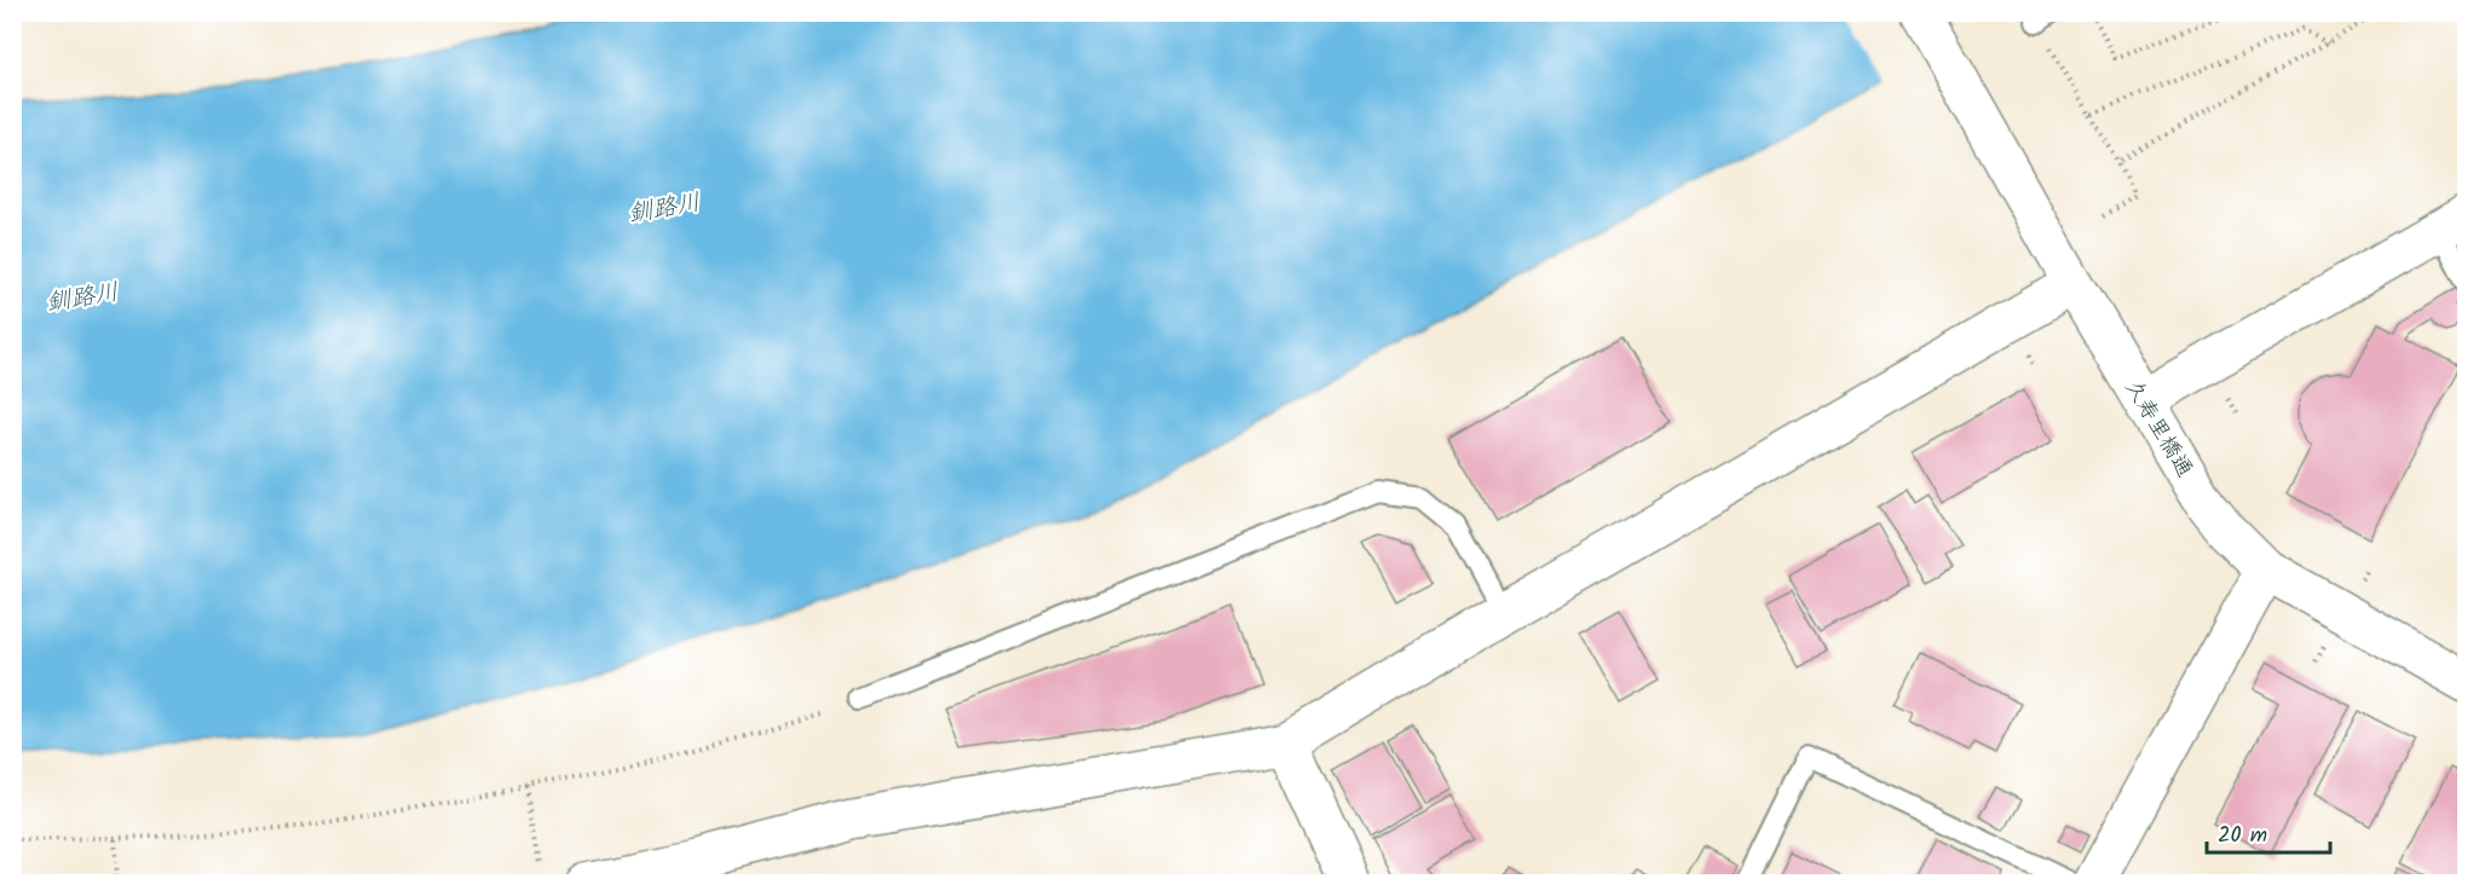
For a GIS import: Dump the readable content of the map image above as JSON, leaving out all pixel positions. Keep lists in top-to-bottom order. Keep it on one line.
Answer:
{"streets":{"street":["久寿里橋通"]},"water":["釧路川"],"scale_bar":"20 m"}
